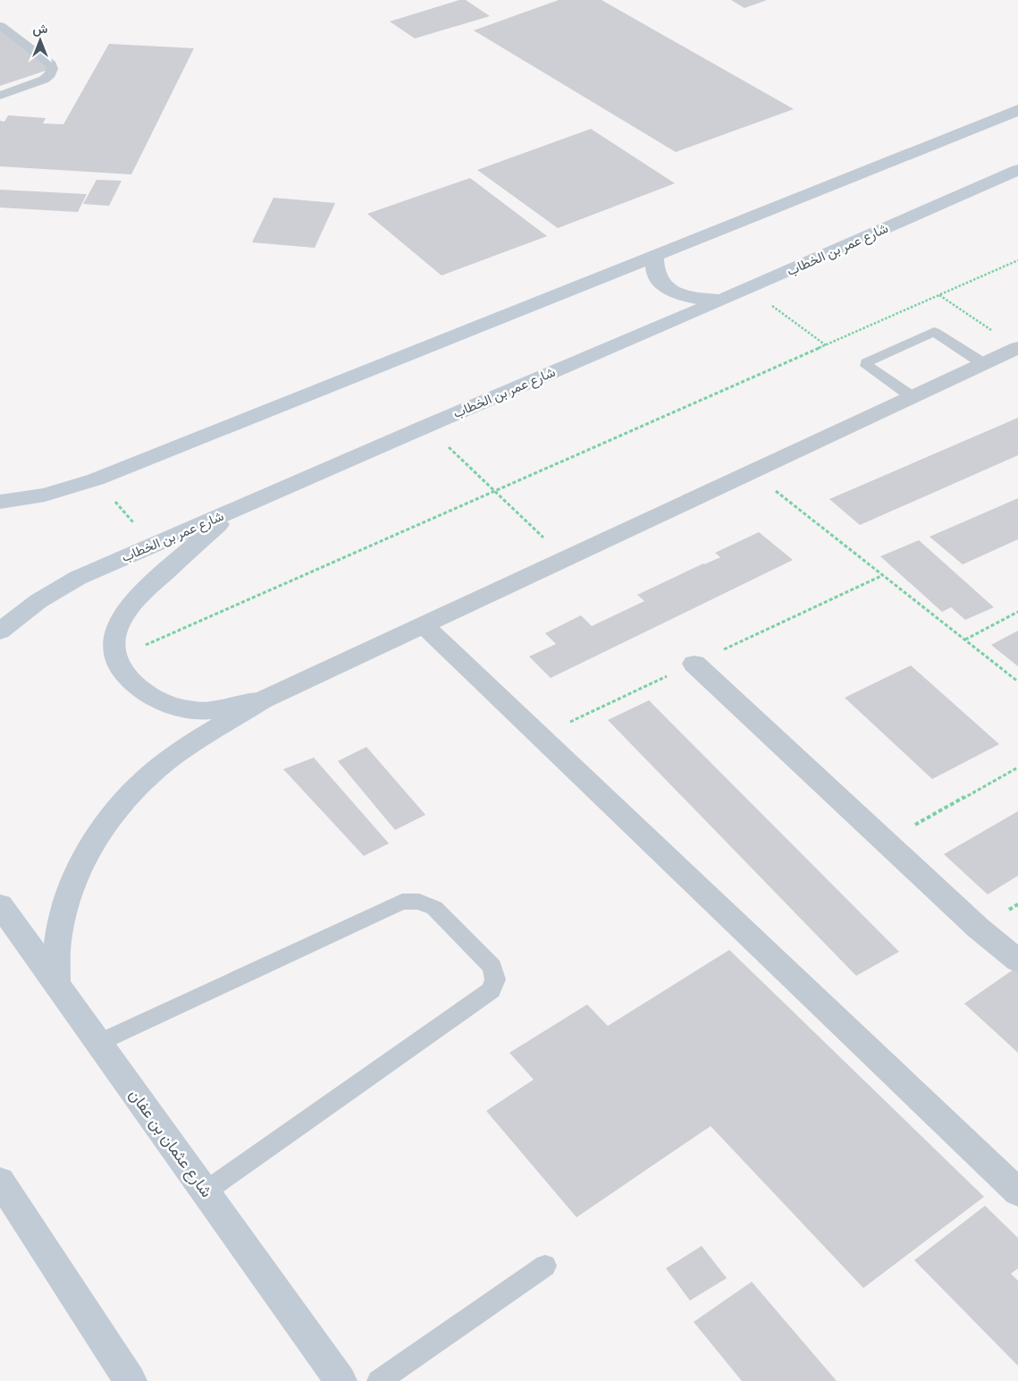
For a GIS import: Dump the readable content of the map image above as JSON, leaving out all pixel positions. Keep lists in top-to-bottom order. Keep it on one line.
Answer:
{"streets":{"street":["شارع عمر بن الخطاب","شارع عثمان بن عفان"]},"north":"top"}
